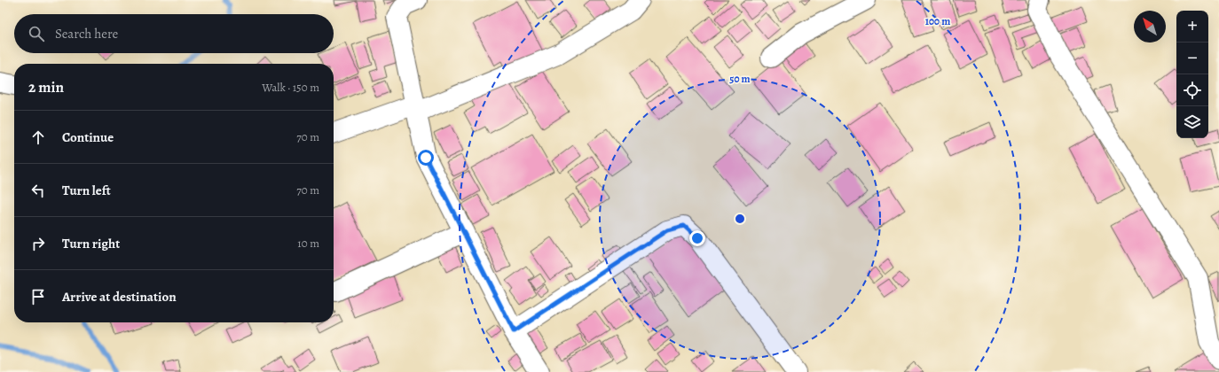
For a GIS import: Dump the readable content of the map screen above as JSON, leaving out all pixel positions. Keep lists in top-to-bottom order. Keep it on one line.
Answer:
{"north":"top left","page":{"map_buttons":["+","−"],"search":"Search here","heading":["2 min","Walk · 150 m"],"list":[["Continue","70 m"],["Turn left","70 m"],["Turn right","10 m"],"Arrive at destination"]},"rings":["100 m","50 m"]}
